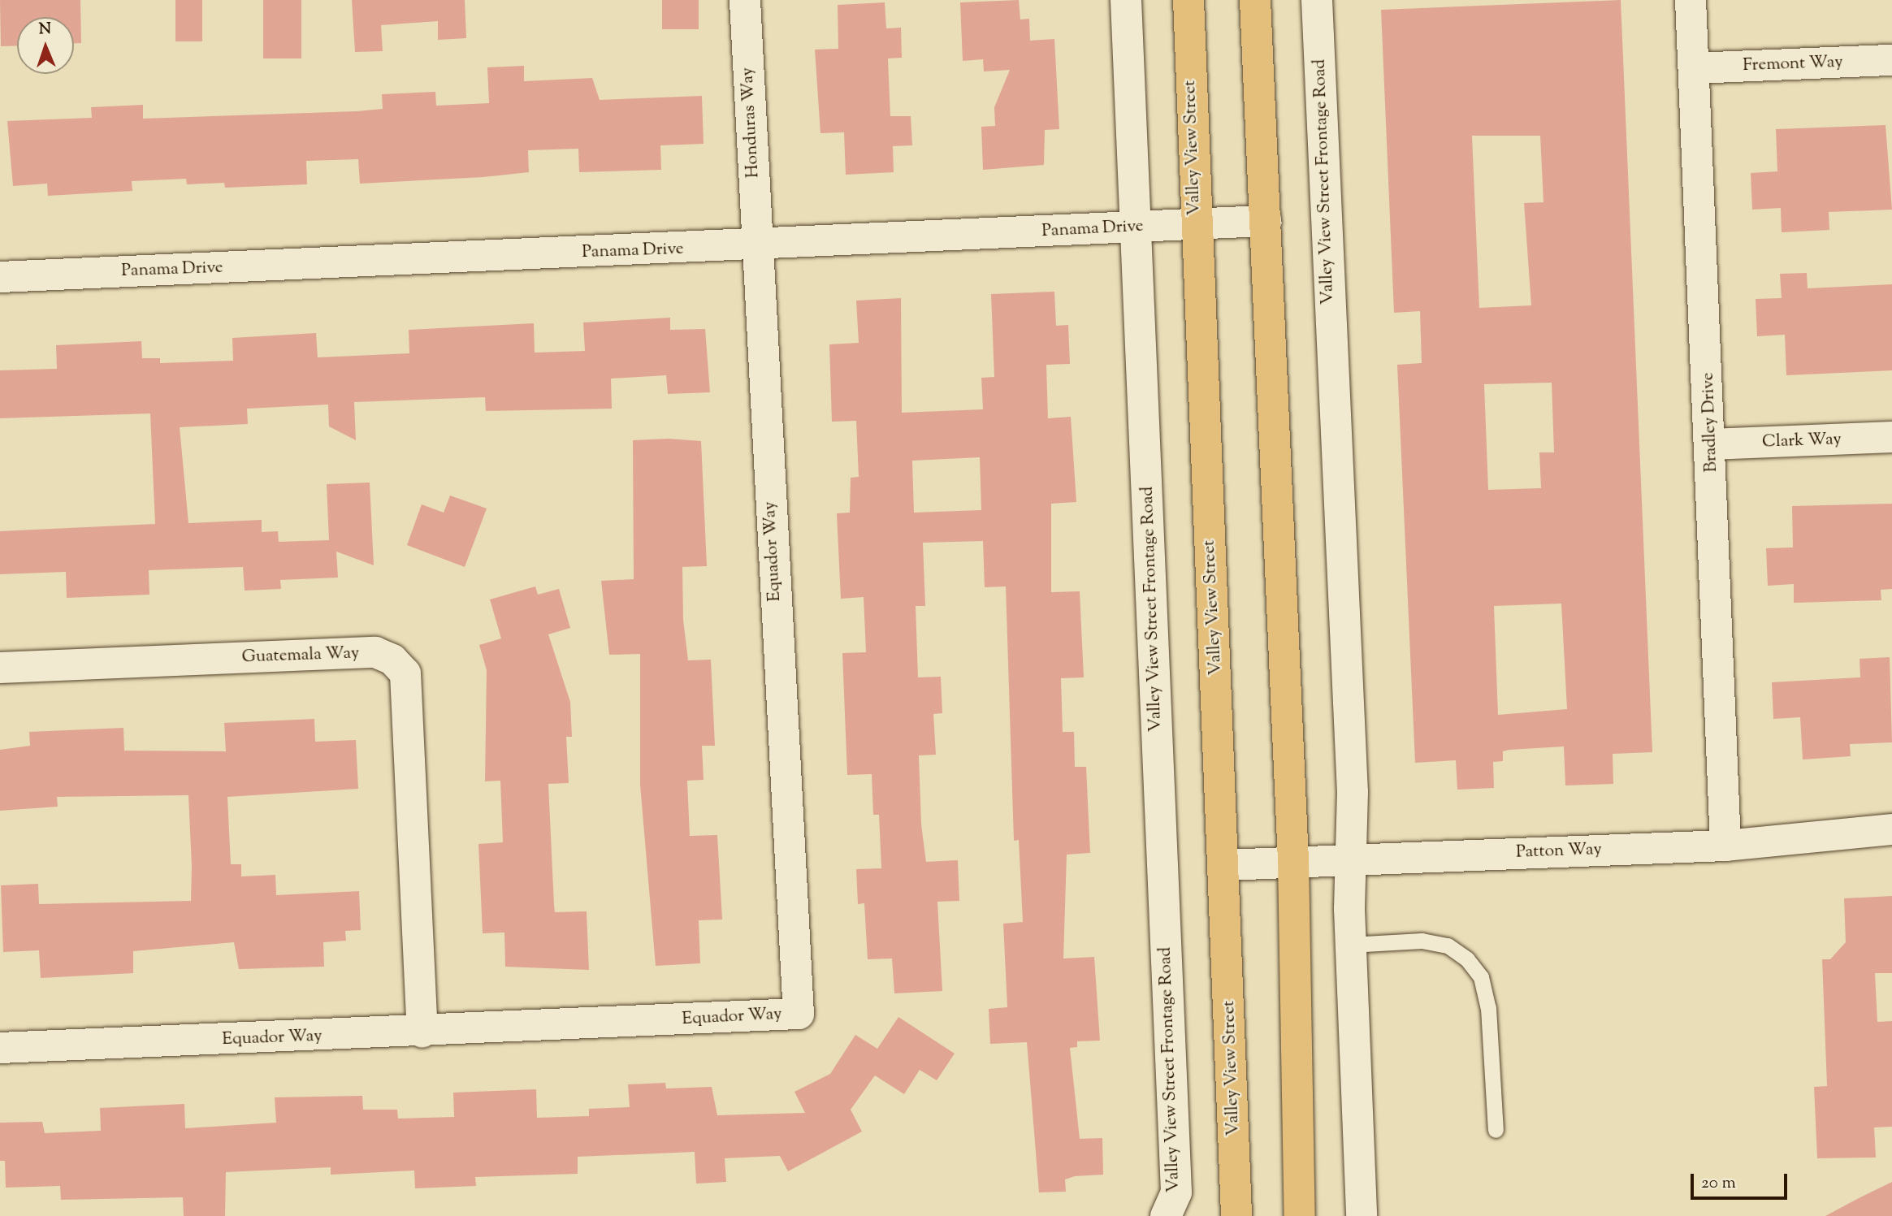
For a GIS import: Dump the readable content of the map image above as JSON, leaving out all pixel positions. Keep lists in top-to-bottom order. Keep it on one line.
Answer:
{"streets":{"main road":["Valley View Street"],"street":["Fremont Way","Honduras Way","Valley View Street Frontage Road","Panama Drive","Bradley Drive","Clark Way","Equador Way","Guatemala Way","Patton Way"]},"crossings":[["Fremont Way","Bradley Drive"],["Honduras Way","Panama Drive"],["Honduras Way","Equador Way"],["Valley View Street","Panama Drive"],["Valley View Street","Patton Way"],["Valley View Street Frontage Road","Panama Drive"],["Valley View Street Frontage Road","Patton Way"],["Panama Drive","Equador Way"],["Bradley Drive","Clark Way"],["Bradley Drive","Patton Way"],["Equador Way","Guatemala Way"]],"scale_bar":"20 m","north":"top"}
